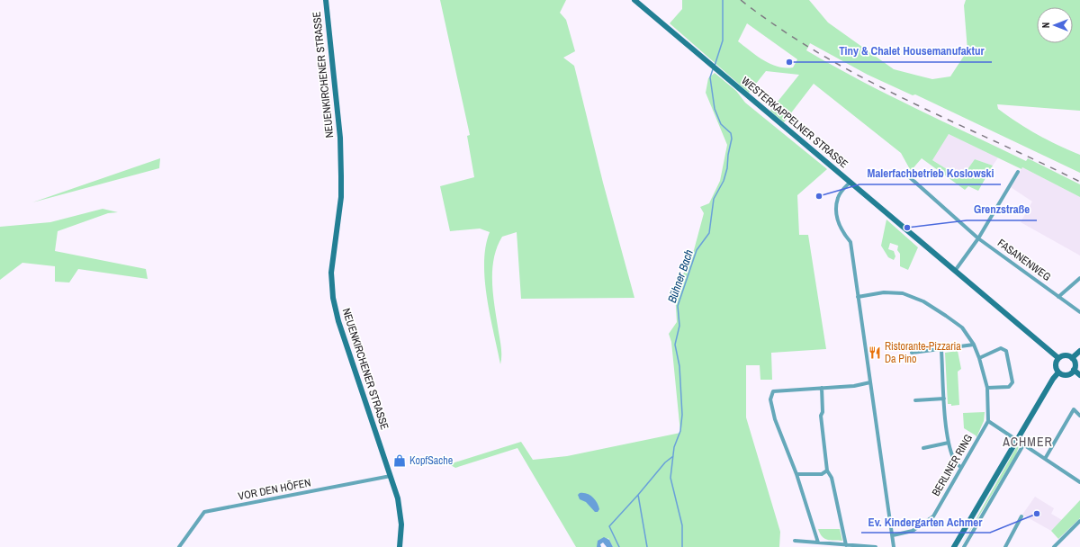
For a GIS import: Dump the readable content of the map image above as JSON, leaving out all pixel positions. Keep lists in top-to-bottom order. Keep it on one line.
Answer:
{"streets":{"street":["NEUENKIRCHENER STRASSE","WESTERKAPPELNER STRASSE","FASANENWEG","BERLINER RING","VOR DEN HÖFEN"]},"crossings":[["NEUENKIRCHENER STRASSE","VOR DEN HÖFEN"]],"districts":["ACHMER"],"water":["Bühner Bach"],"places":{"other":["Tiny & Chalet Housemanufaktur","Malerfachbetrieb Koslowski","Grenzstraße","Ev. Kindergarten Achmer"],"restaurant":["Ristorante-Pizzaria Da Pino"],"shop":["KopfSache"]},"north":"left"}
